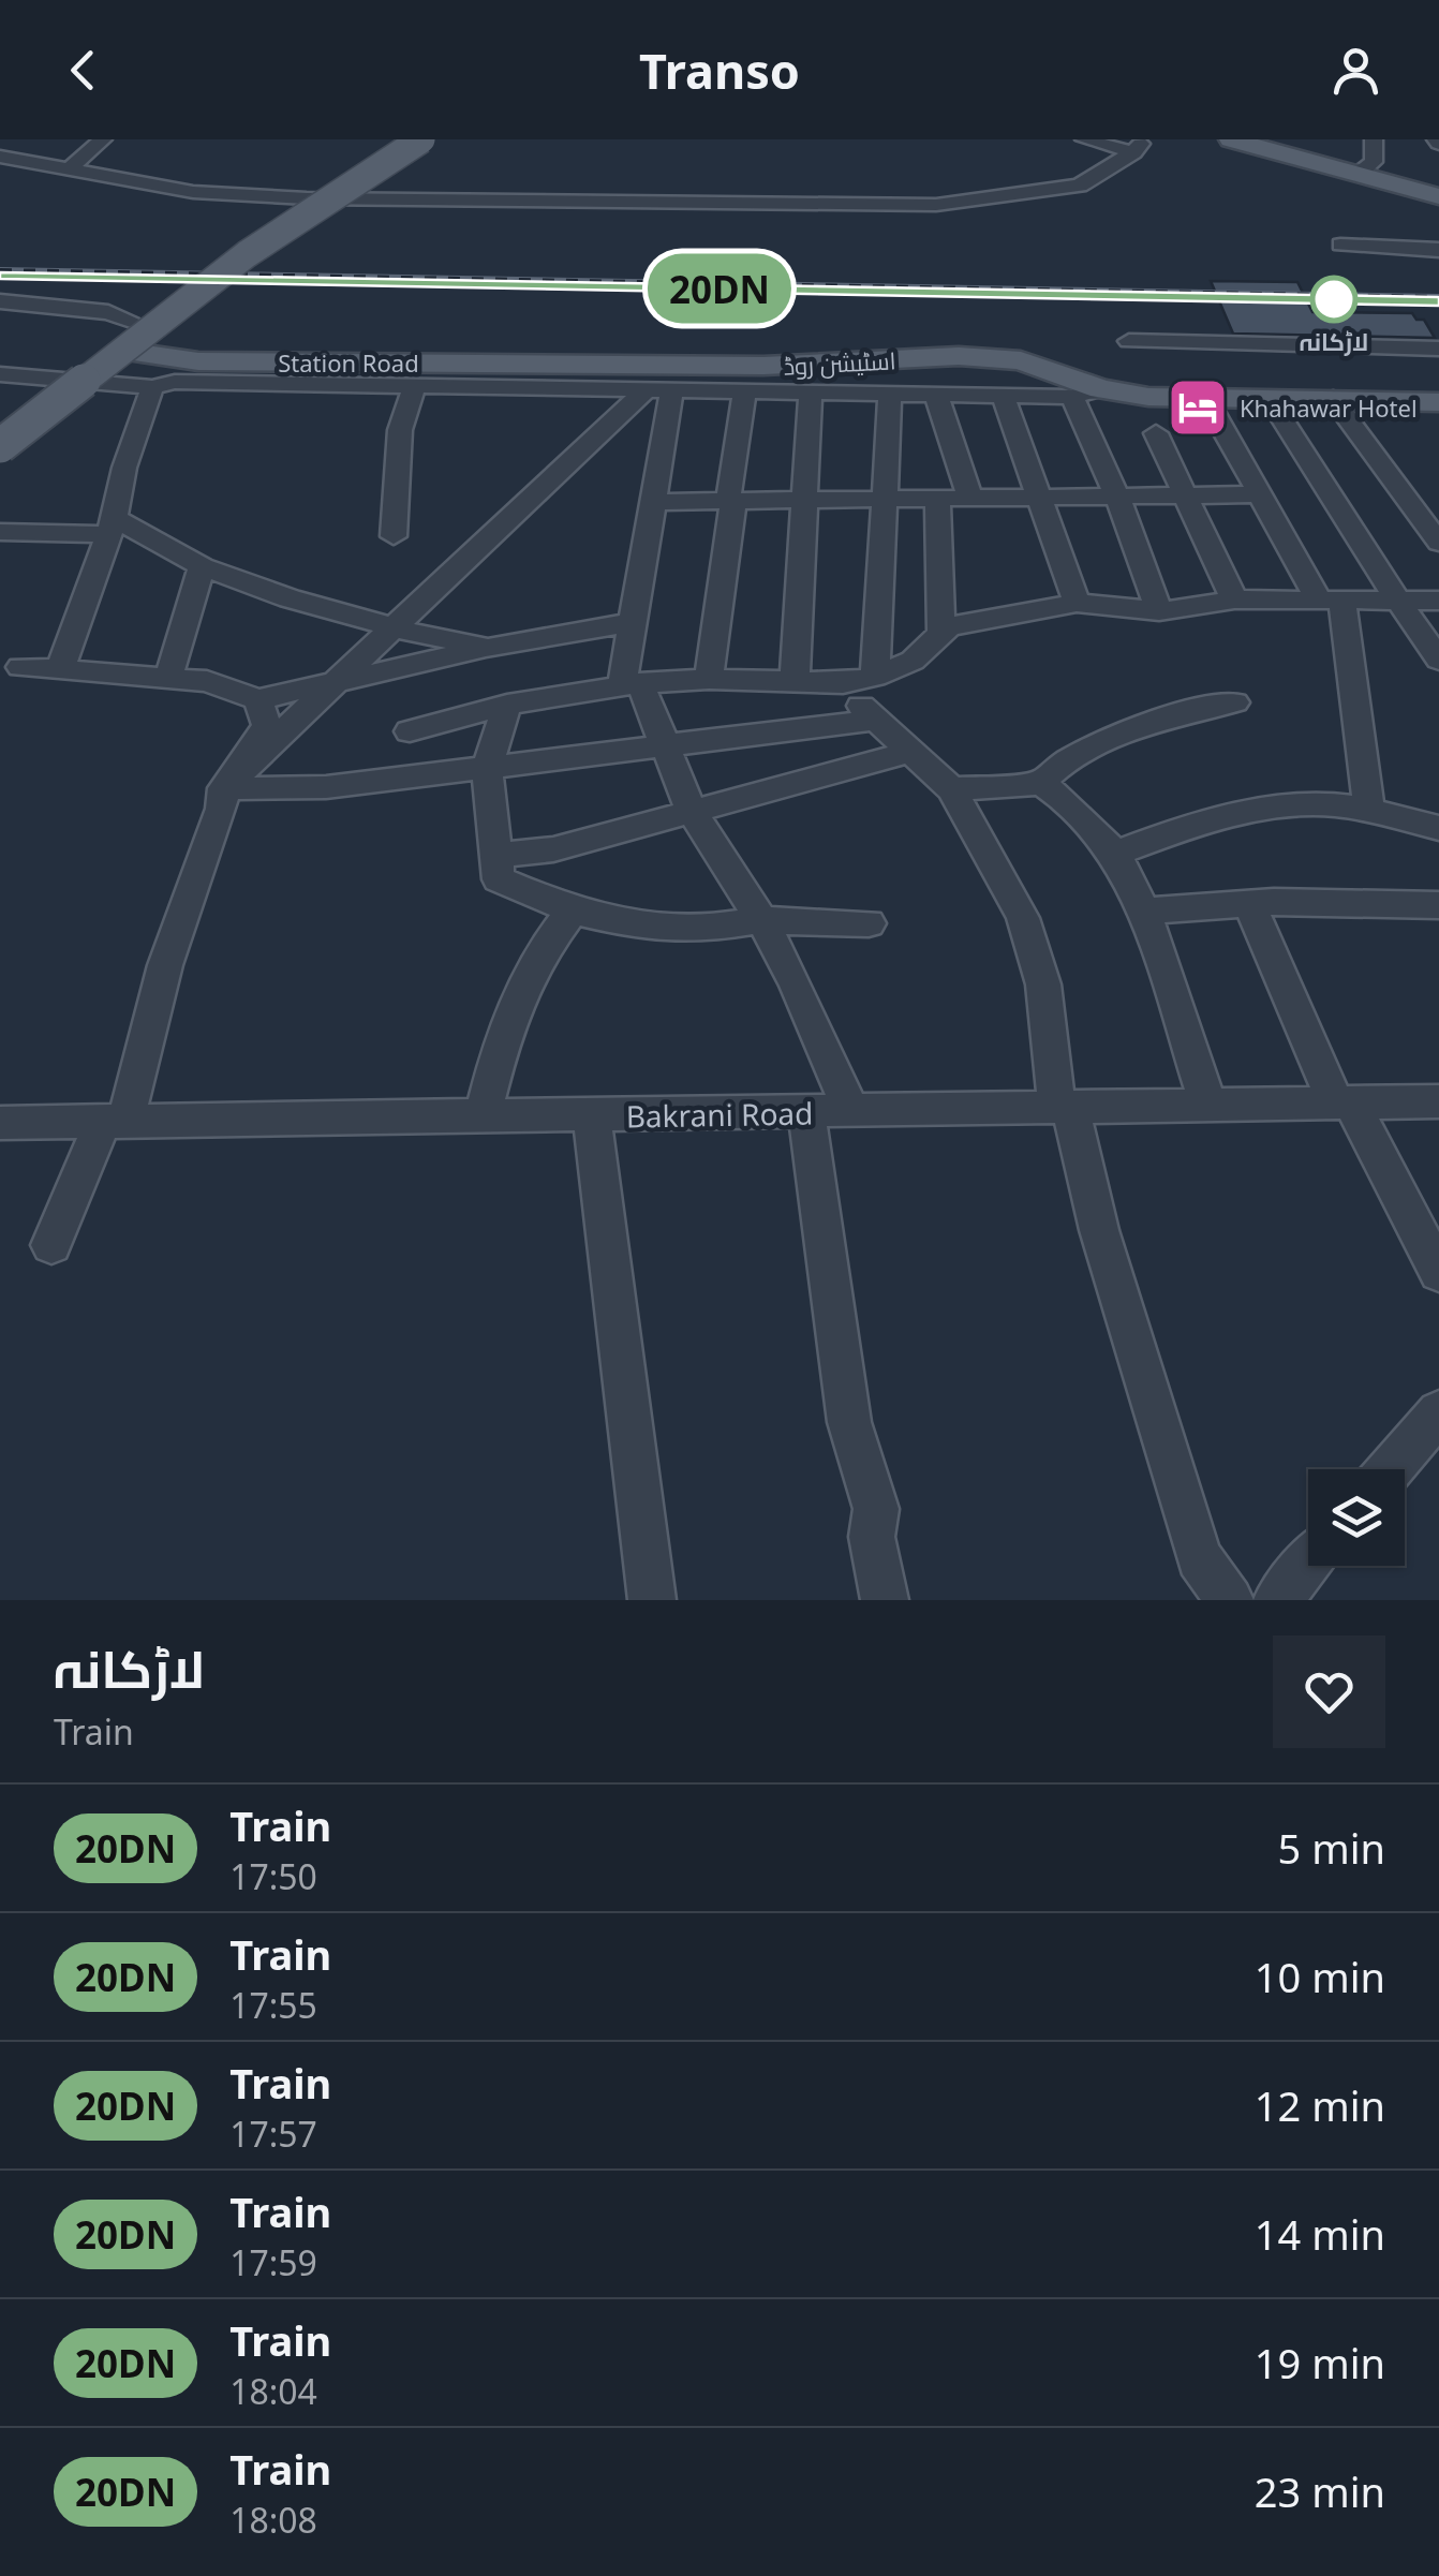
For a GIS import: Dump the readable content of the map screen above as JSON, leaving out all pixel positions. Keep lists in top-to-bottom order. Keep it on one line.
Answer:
{"streets":{"main road":["Station Road","اسٹیشن روڈ"],"street":["Bakrani Road"]},"crossings":[["Station Road","اسٹیشن روڈ"]],"places":{"other":["لاڑکانہ"],"hotel":["Khahawar Hotel"]},"page":{"header":"Transo","on_map":"20DN","heading":["لاڑکانہ","Train"],"list":[{"mark":"20DN","name":"Train","note":"17:50","value":"5 min"},{"mark":"20DN","name":"Train","note":"17:55","value":"10 min"},{"mark":"20DN","name":"Train","note":"17:57","value":"12 min"},{"mark":"20DN","name":"Train","note":"17:59","value":"14 min"},{"mark":"20DN","name":"Train","note":"18:04","value":"19 min"},{"mark":"20DN","name":"Train","note":"18:08","value":"23 min"}]}}
